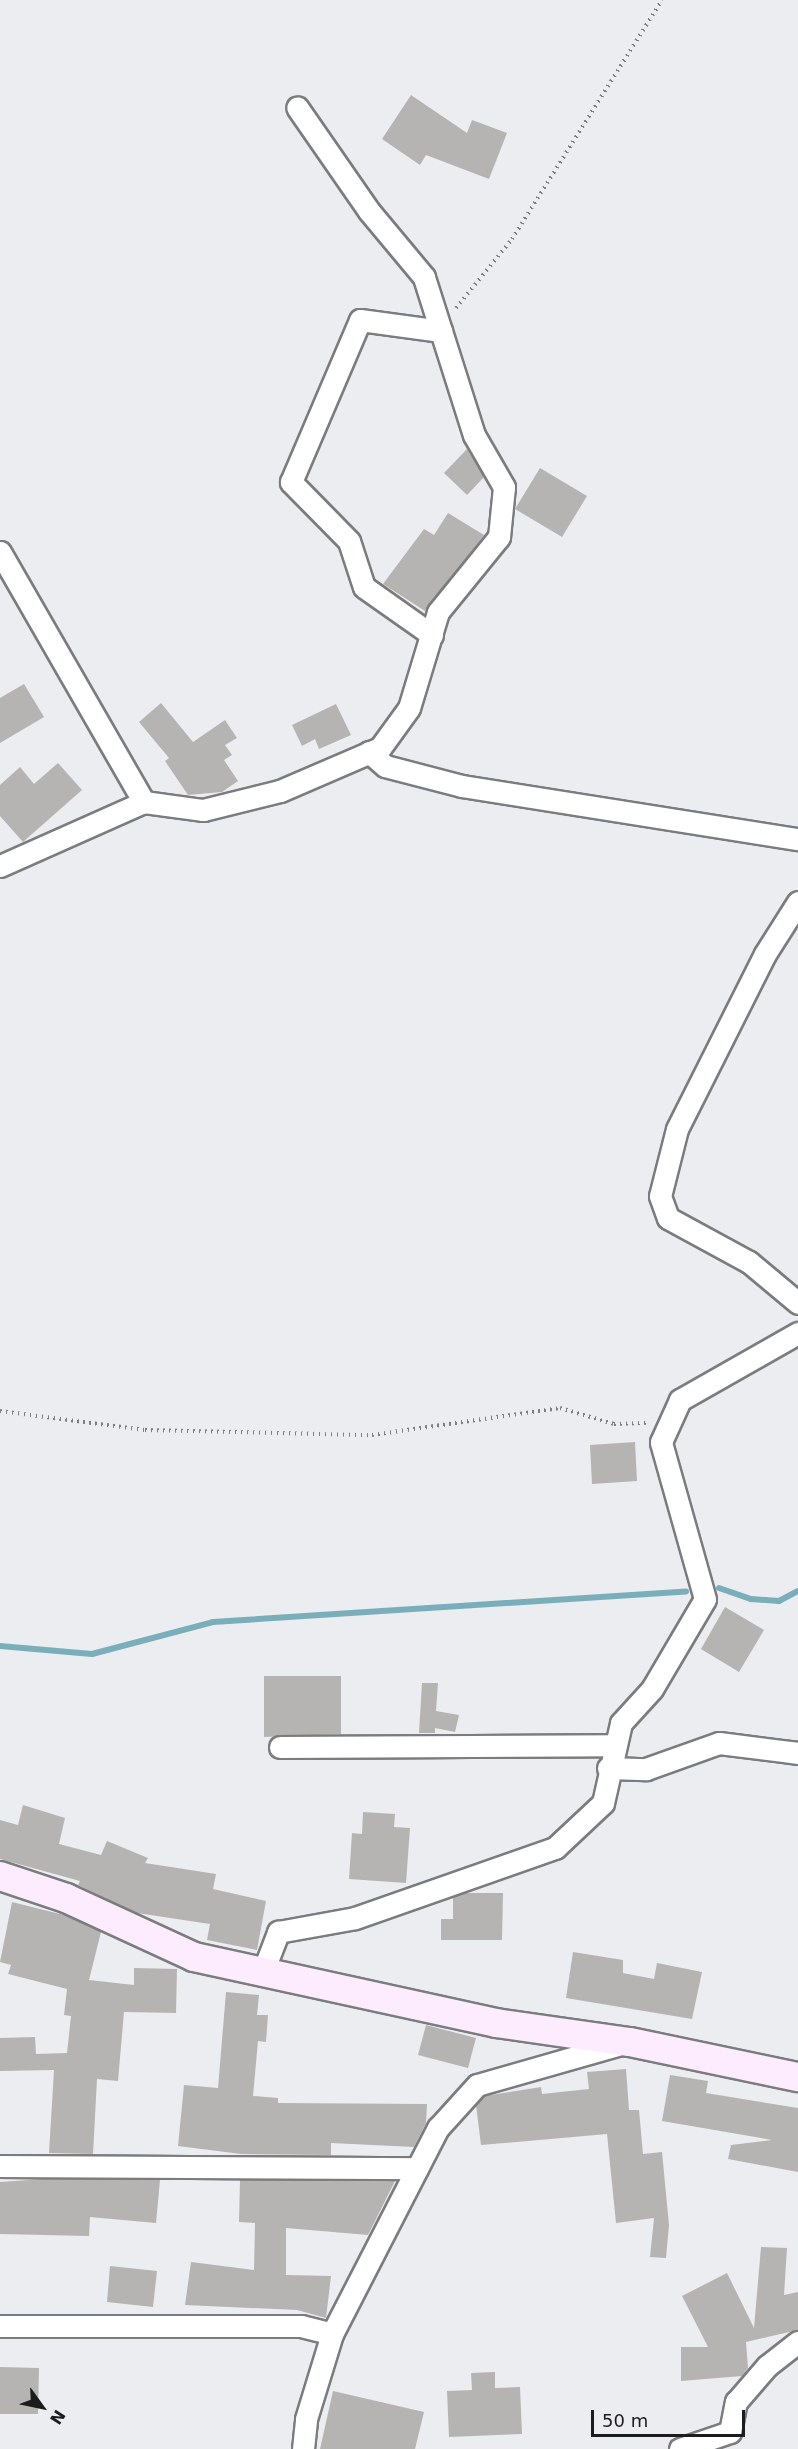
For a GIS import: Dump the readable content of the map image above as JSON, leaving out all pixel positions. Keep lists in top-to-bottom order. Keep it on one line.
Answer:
{"scale_bar":"50 m","north":"bottom right"}
